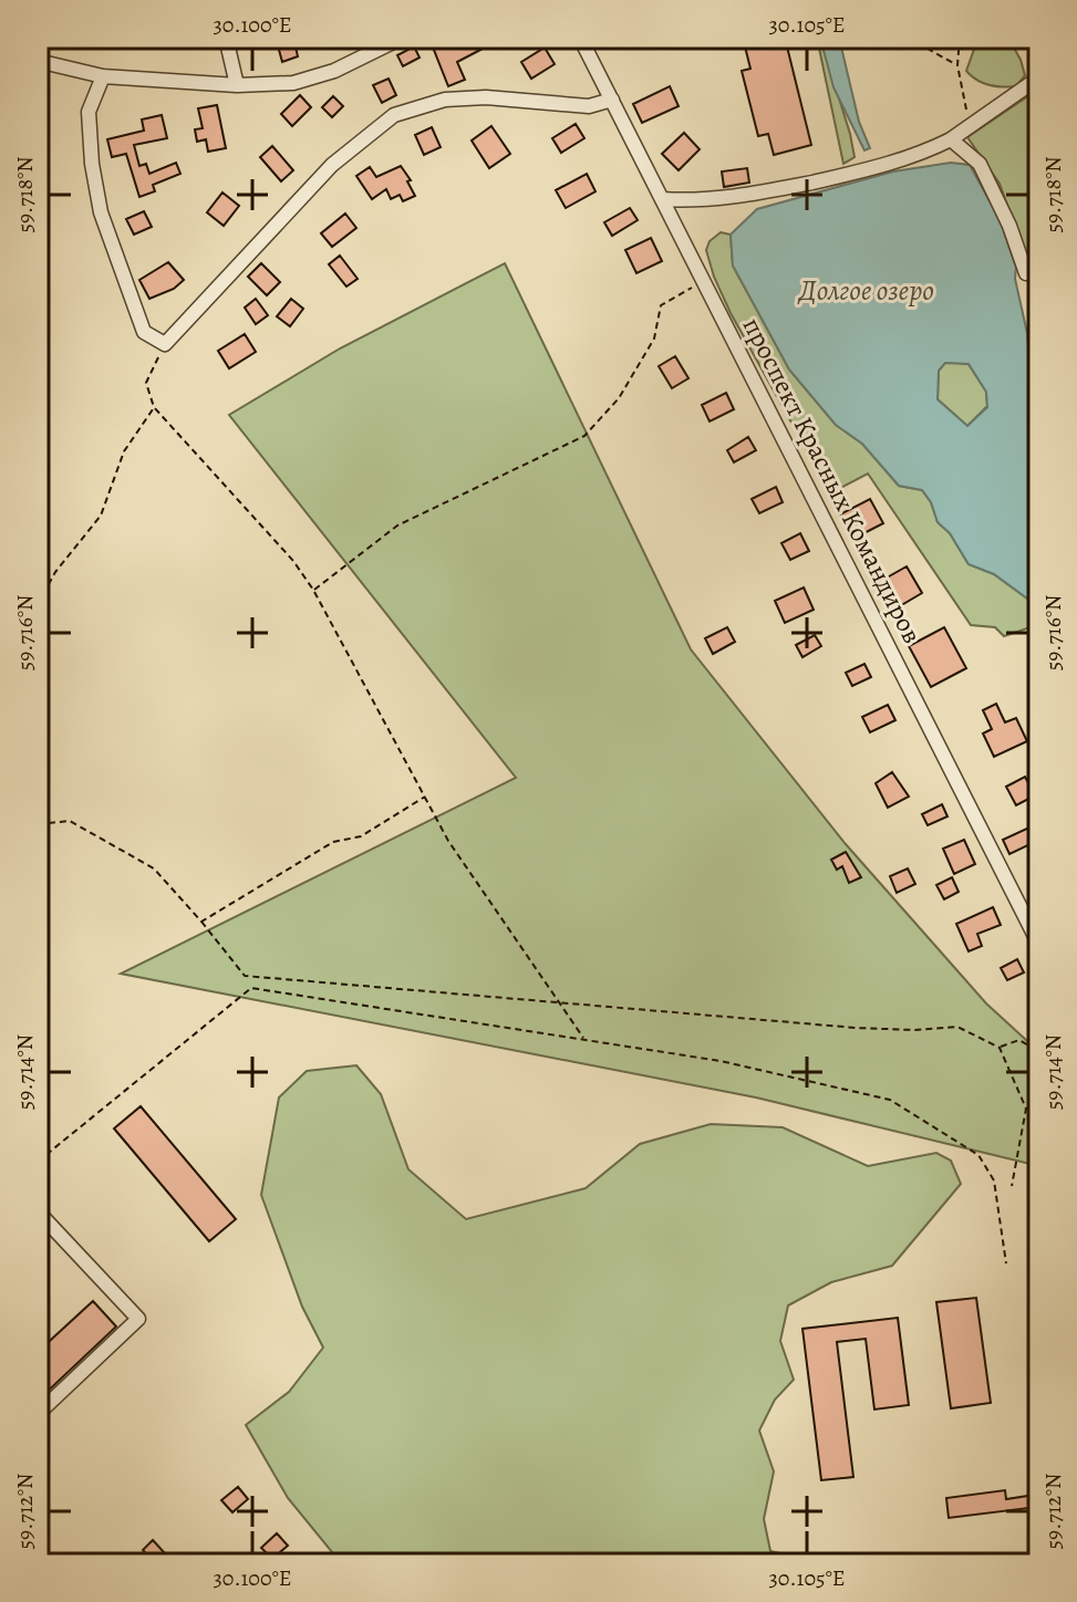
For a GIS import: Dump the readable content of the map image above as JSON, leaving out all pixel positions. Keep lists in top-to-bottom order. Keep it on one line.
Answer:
{"streets":{"street":["проспект Красных Командиров"]},"water":["Долгое озеро"],"coordinates":["30.100°E","30.105°E","59.718°N","59.716°N","59.714°N","59.712°N"]}
